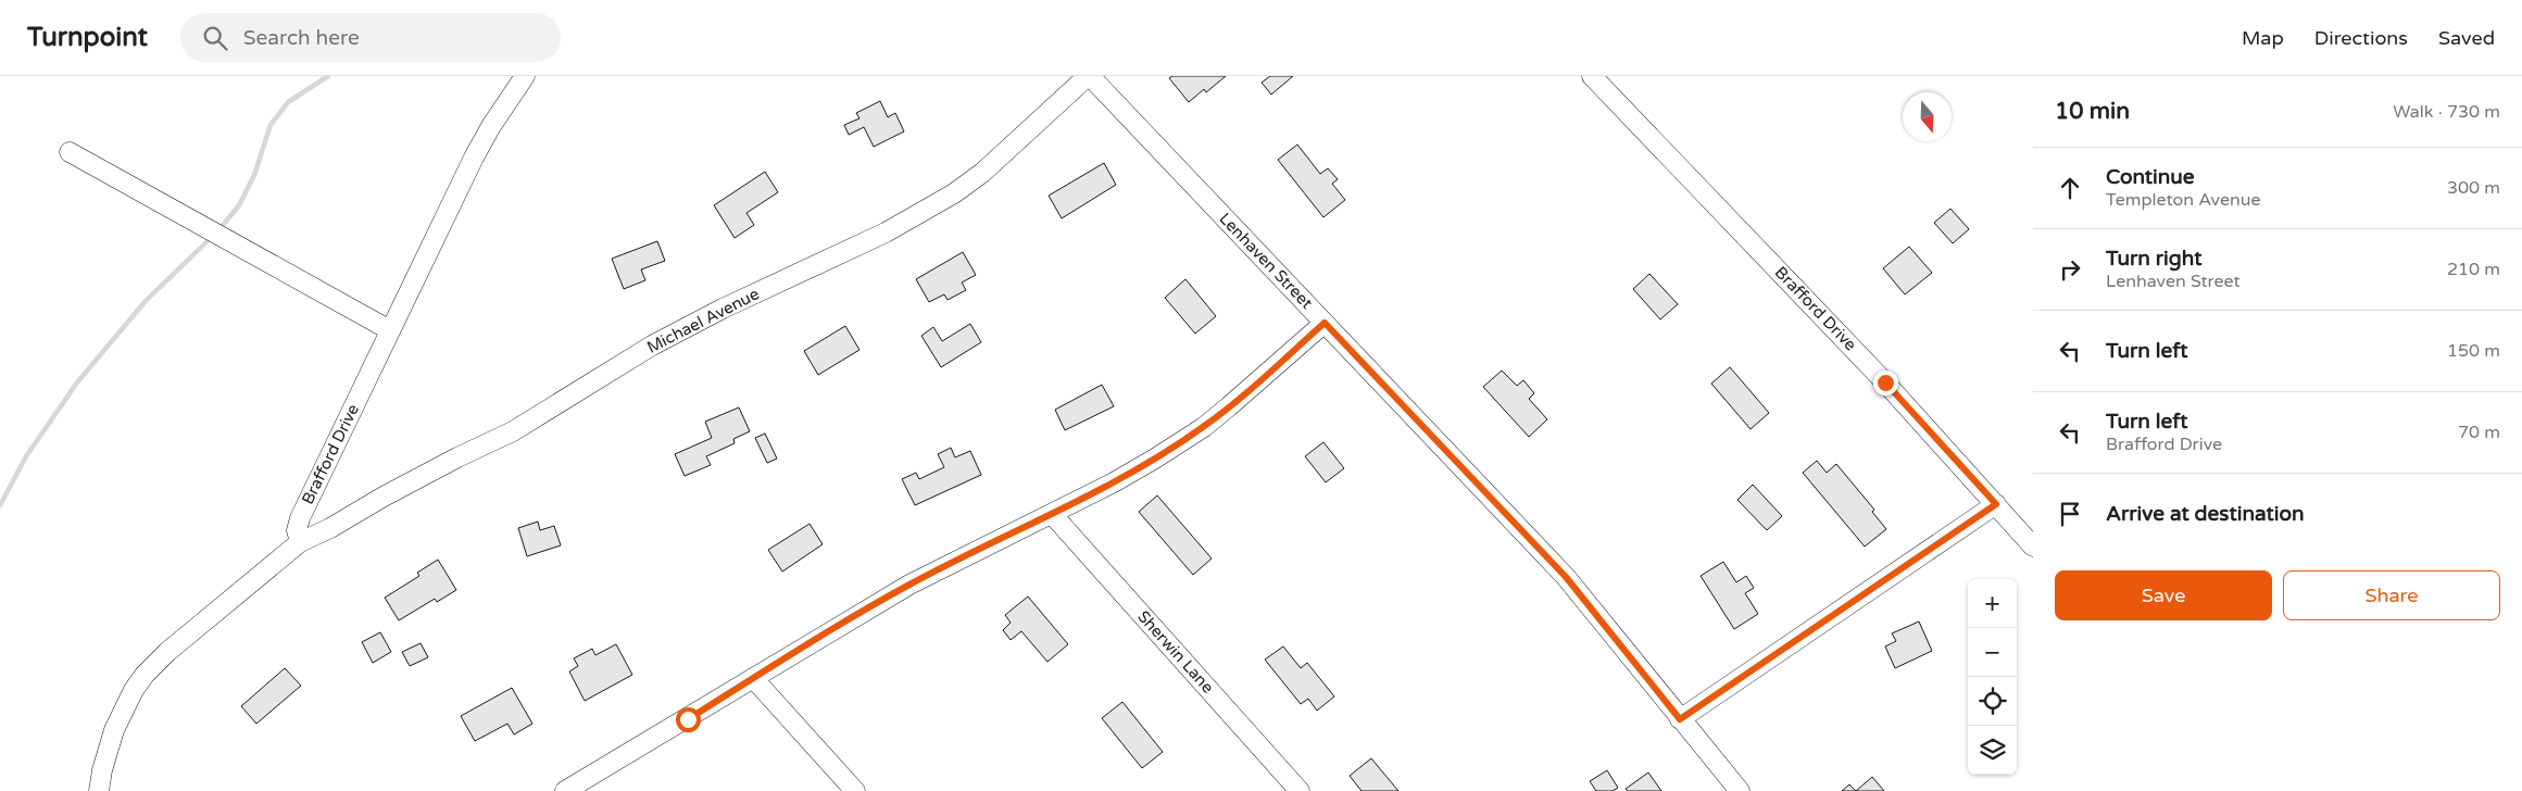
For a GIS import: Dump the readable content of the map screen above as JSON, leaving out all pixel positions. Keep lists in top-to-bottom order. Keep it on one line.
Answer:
{"streets":{"street":["Lenhaven Street","Brafford Drive","Michael Avenue","Sherwin Lane"]},"crossings":[["Lenhaven Street","Michael Avenue"],["Brafford Drive","Michael Avenue"]],"north":"bottom","page":{"header":"Turnpoint","search":"Search here","nav":["Map","Directions","Saved"],"heading":["10 min","Walk · 730 m"],"list":[["Continue","Templeton Avenue","300 m"],["Turn right","Lenhaven Street","210 m"],["Turn left","150 m"],["Turn left","Brafford Drive","70 m"],"Arrive at destination"],"buttons":["Save","Share"],"map_buttons":["+","−"]}}
